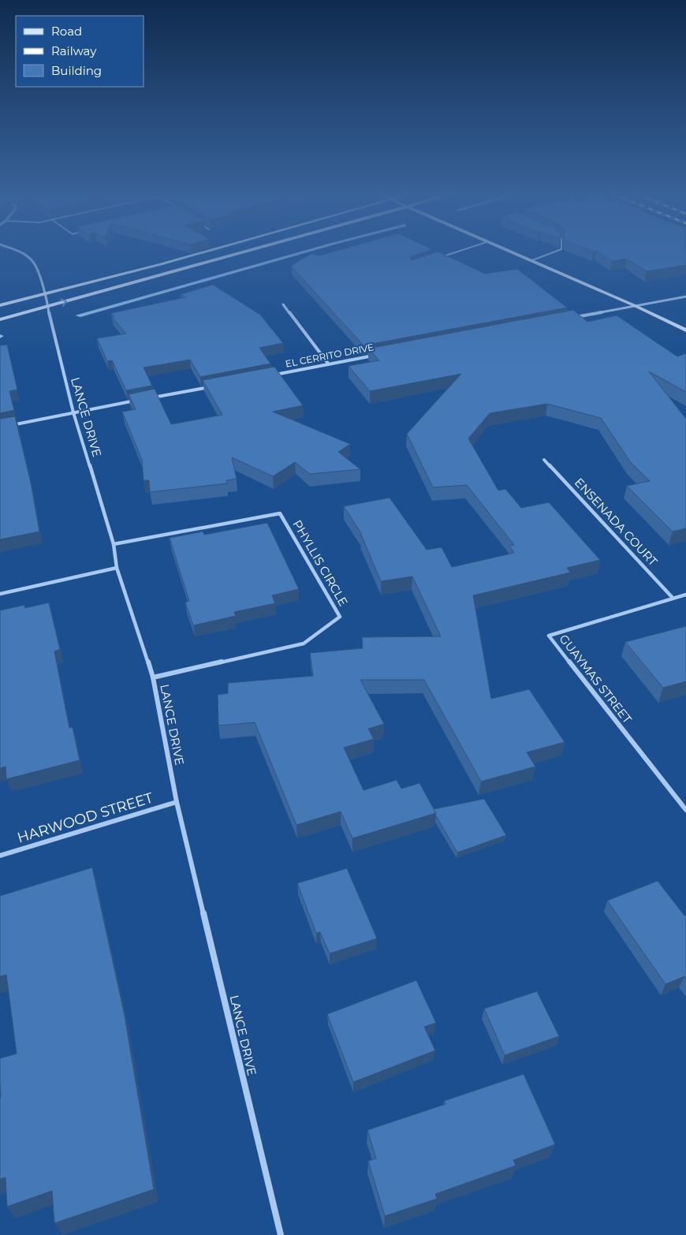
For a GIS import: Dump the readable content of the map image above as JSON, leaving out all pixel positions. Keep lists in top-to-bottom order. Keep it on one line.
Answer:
{"streets":{"street":["EL CERRITO DRIVE","LANCE DRIVE","ENSENADA COURT","PHYLLIS CIRCLE","GUAYMAS STREET","HARWOOD STREET"]},"crossings":[["LANCE DRIVE","PHYLLIS CIRCLE"],["LANCE DRIVE","HARWOOD STREET"],["ENSENADA COURT","GUAYMAS STREET"]],"legend":["Road","Railway","Building"]}
